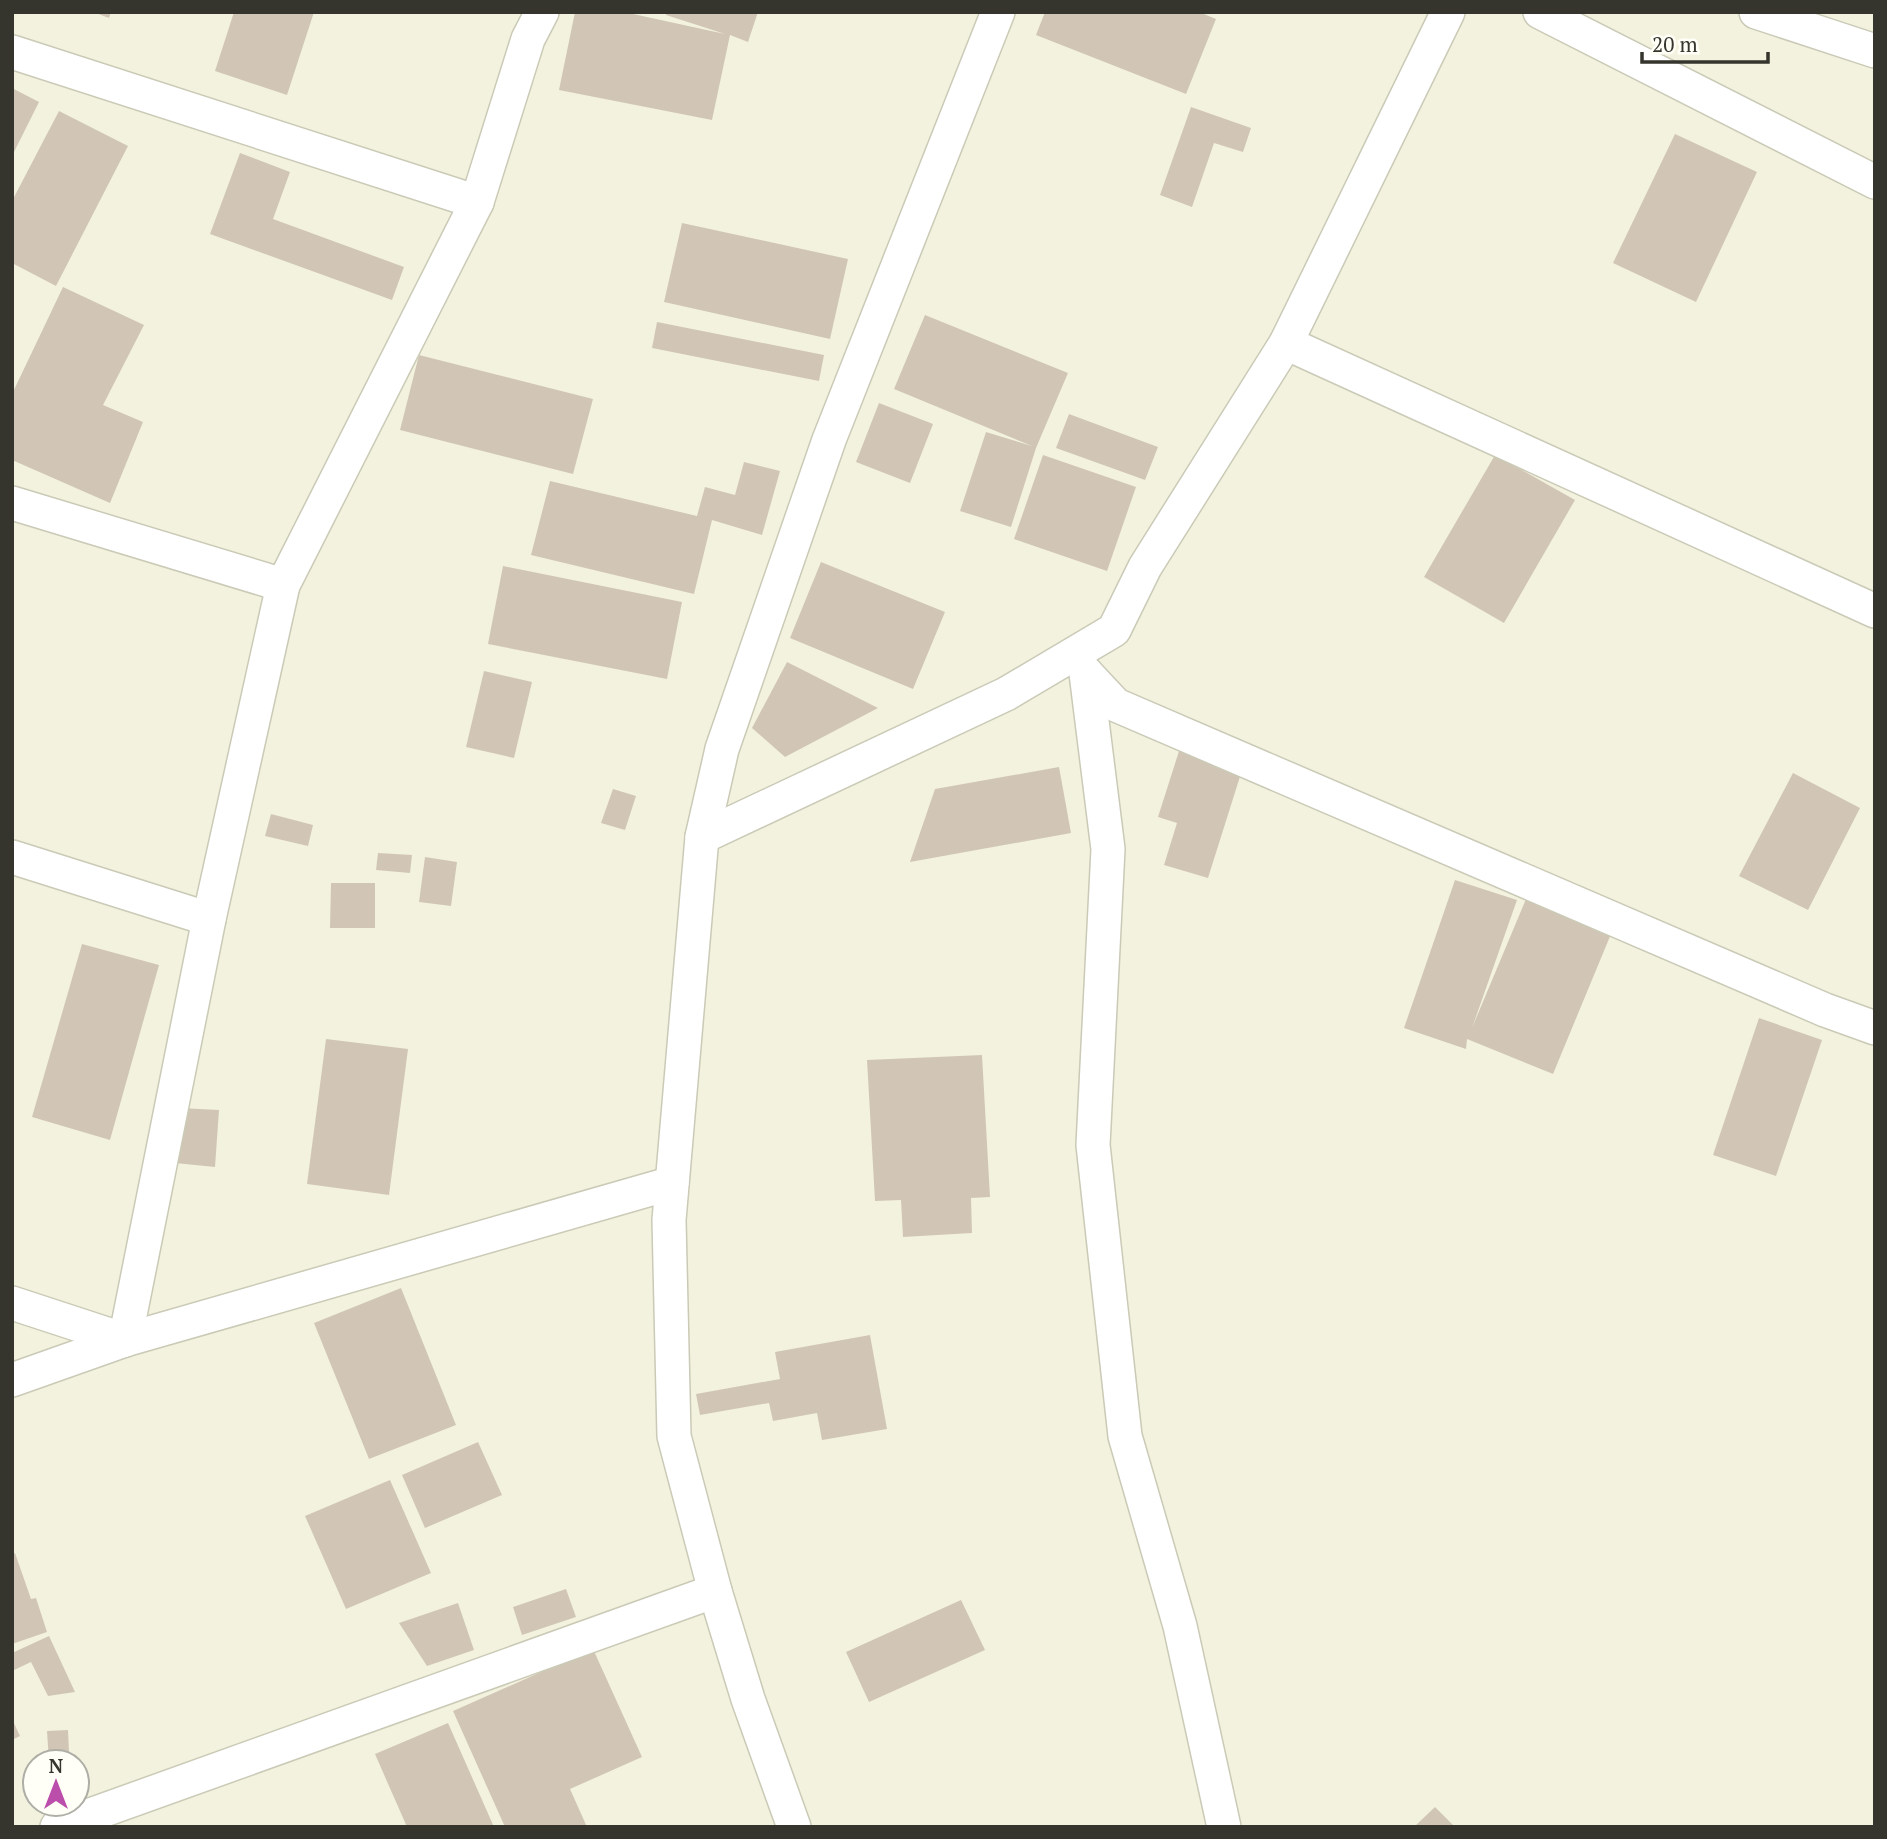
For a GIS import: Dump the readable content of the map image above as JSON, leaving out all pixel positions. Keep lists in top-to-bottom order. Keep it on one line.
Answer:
{"scale_bar":"20 m","north":"top"}
